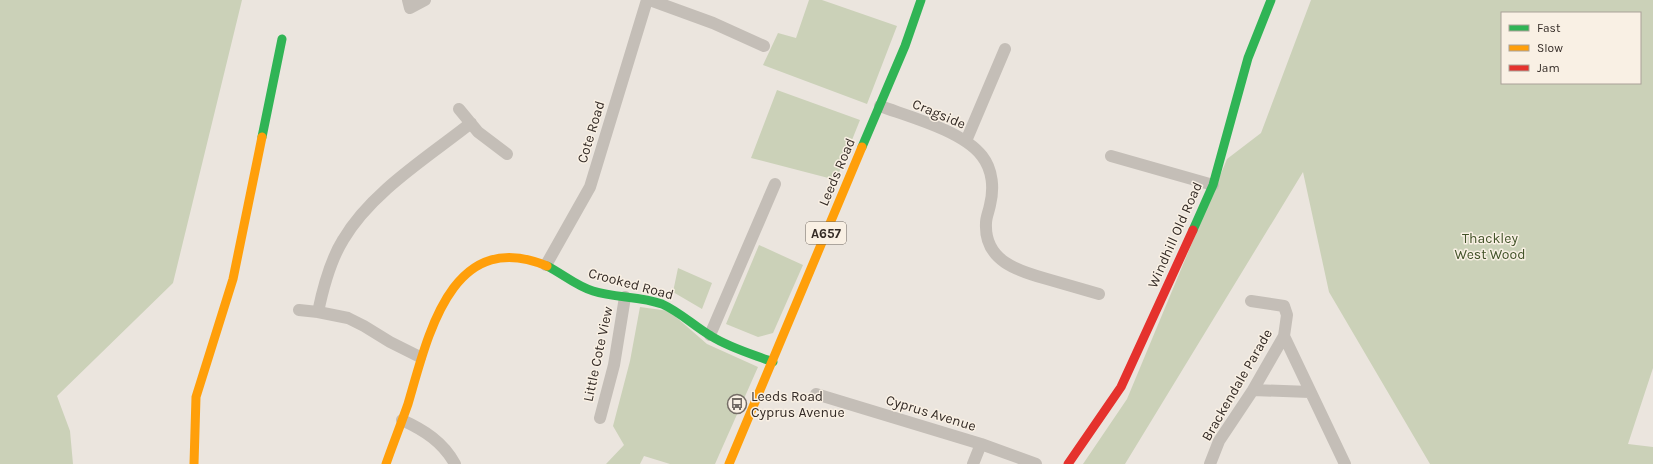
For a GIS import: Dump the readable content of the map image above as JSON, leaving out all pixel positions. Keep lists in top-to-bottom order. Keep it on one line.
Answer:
{"streets":{"street":["Cragside","Cote Road","Leeds Road","A657","Windhill Old Road","Crooked Road","Little Cote View","Brackendale Parade","Cyprus Avenue"]},"crossings":[["Cragside","Leeds Road"],["Cote Road","Crooked Road"],["Leeds Road","Crooked Road"],["Crooked Road","Little Cote View"]],"parks":["Thackley West Wood"],"places":{"bus stop":["Leeds Road Cyprus Avenue"]},"legend":["Fast","Slow","Jam"]}
